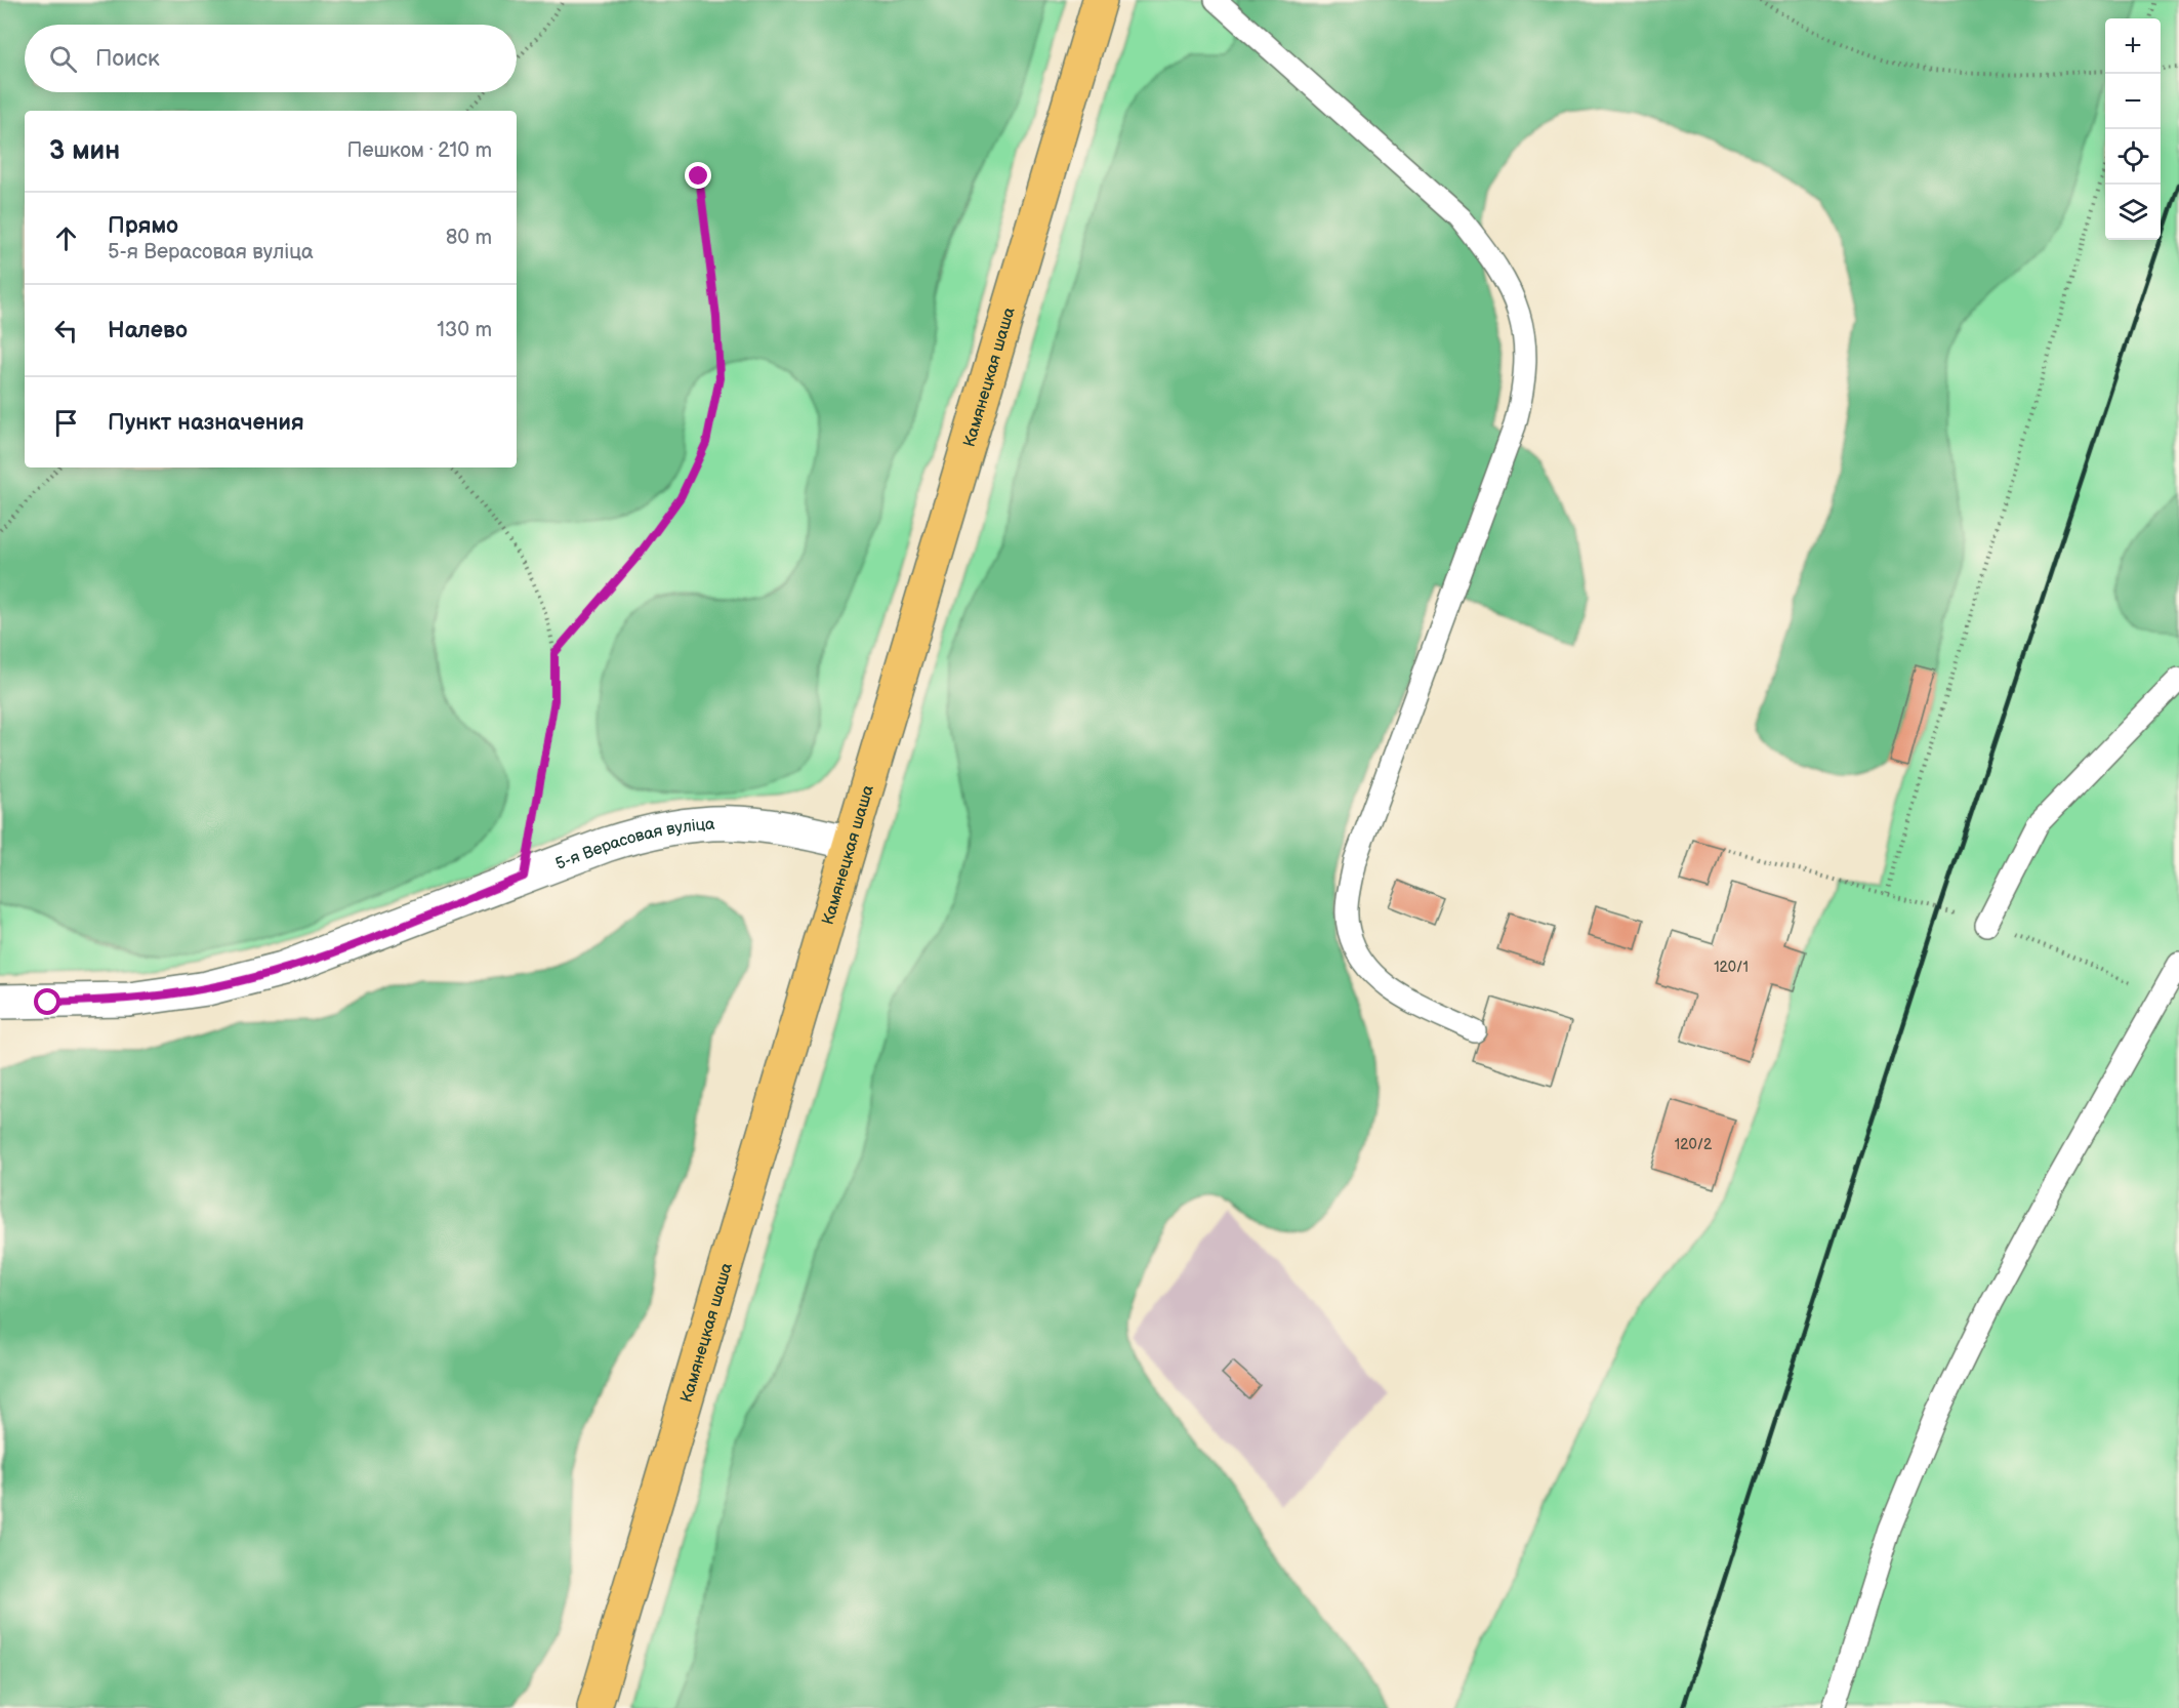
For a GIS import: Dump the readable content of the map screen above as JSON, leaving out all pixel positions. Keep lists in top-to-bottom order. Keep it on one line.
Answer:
{"streets":{"main road":["Камянецкая шаша"],"street":["5-я Верасовая вуліца"]},"crossings":[["Камянецкая шаша","5-я Верасовая вуліца"]],"house_numbers":["120/1","120/2"],"page":{"map_buttons":["+","−"],"search":"Поиск","heading":["3 мин","Пешком · 210 m"],"list":[["Прямо","5-я Верасовая вуліца","80 m"],["Налево","130 m"],"Пункт назначения"]}}
